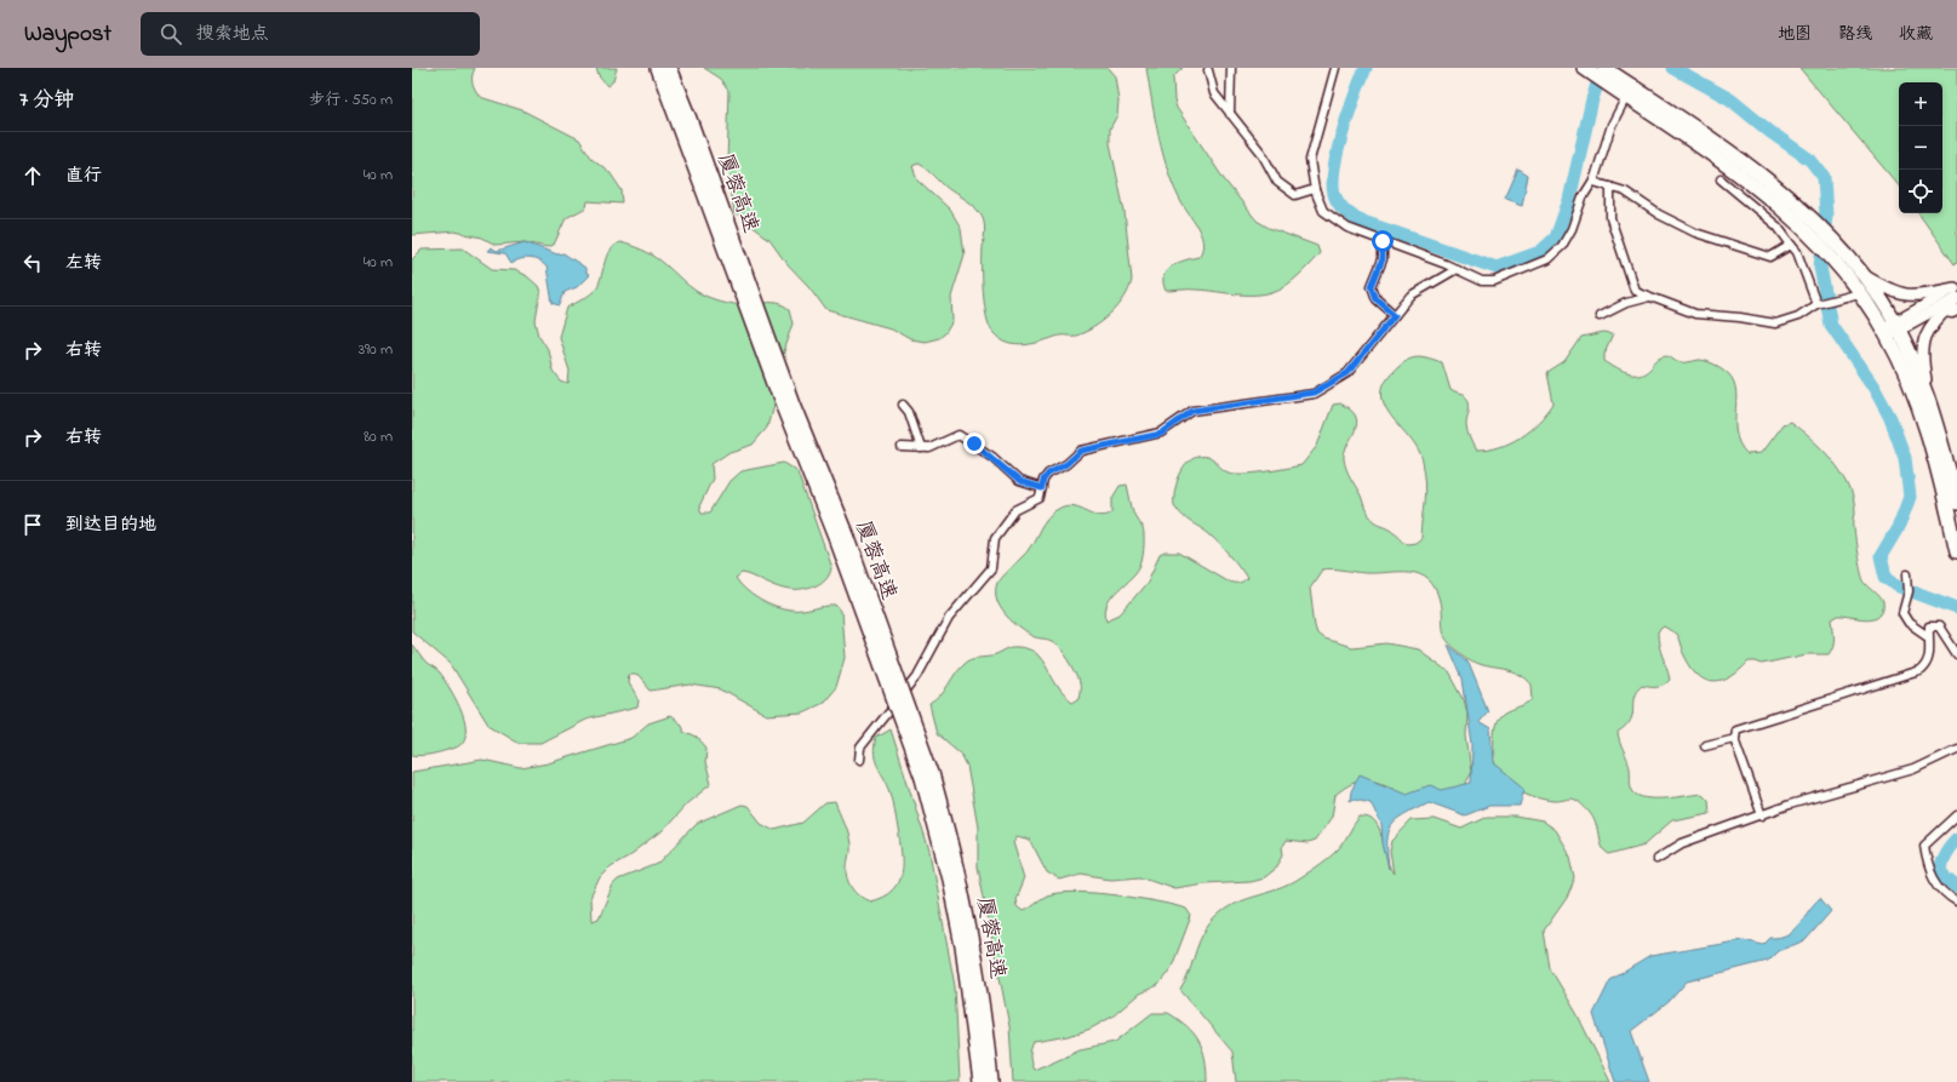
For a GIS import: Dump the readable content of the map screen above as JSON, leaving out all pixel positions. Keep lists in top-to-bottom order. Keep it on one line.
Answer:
{"streets":{"highway":["厦蓉高速"]},"page":{"header":"Waypost","search":"搜索地点","nav":["地图","路线","收藏"],"heading":["7 分钟","步行 · 550 m"],"map_buttons":["+","−"],"list":[["直行","40 m"],["左转","40 m"],["右转","390 m"],["右转","80 m"],"到达目的地"]}}
